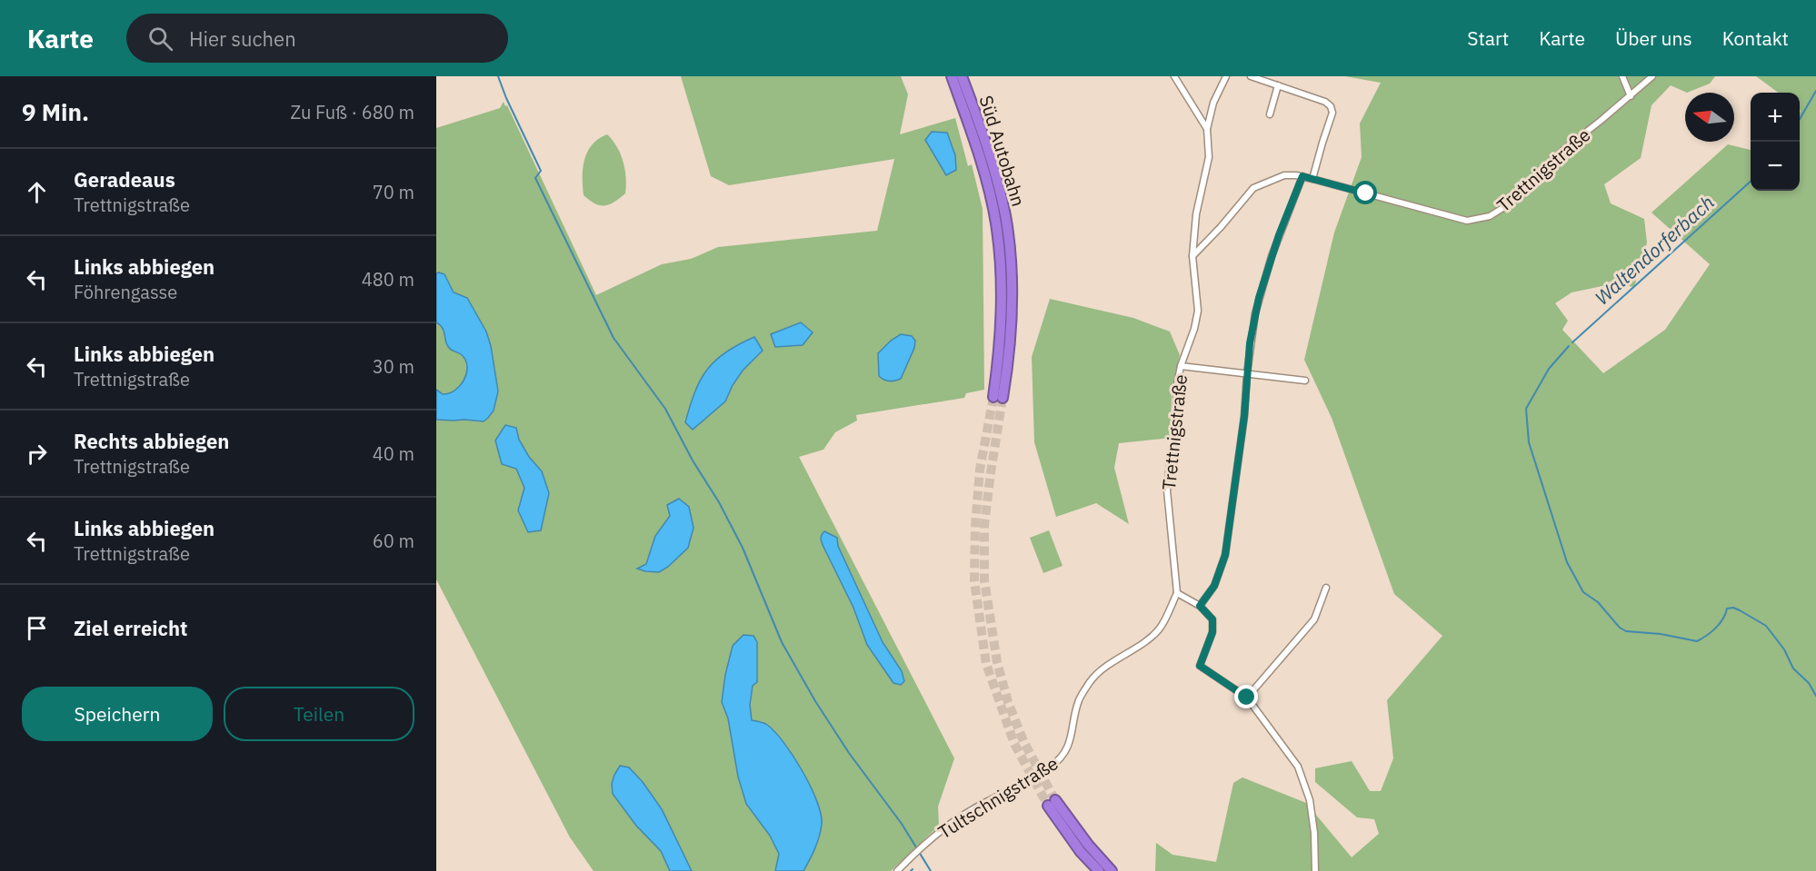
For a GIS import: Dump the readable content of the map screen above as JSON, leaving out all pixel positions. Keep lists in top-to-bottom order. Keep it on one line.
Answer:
{"streets":{"highway":["Süd Autobahn"],"street":["Trettnigstraße","Tultschnigstraße"]},"crossings":[["Trettnigstraße","Tultschnigstraße"]],"water":["Waltendorferbach"],"north":"left","page":{"header":"Karte","search":"Hier suchen","nav":["Start","Karte","Über uns","Kontakt"],"heading":["9 Min.","Zu Fuß · 680 m"],"map_buttons":["+","−"],"list":[["Geradeaus","Trettnigstraße","70 m"],["Links abbiegen","Föhrengasse","480 m"],["Links abbiegen","Trettnigstraße","30 m"],["Rechts abbiegen","Trettnigstraße","40 m"],["Links abbiegen","Trettnigstraße","60 m"],"Ziel erreicht"],"buttons":["Speichern","Teilen"]}}
